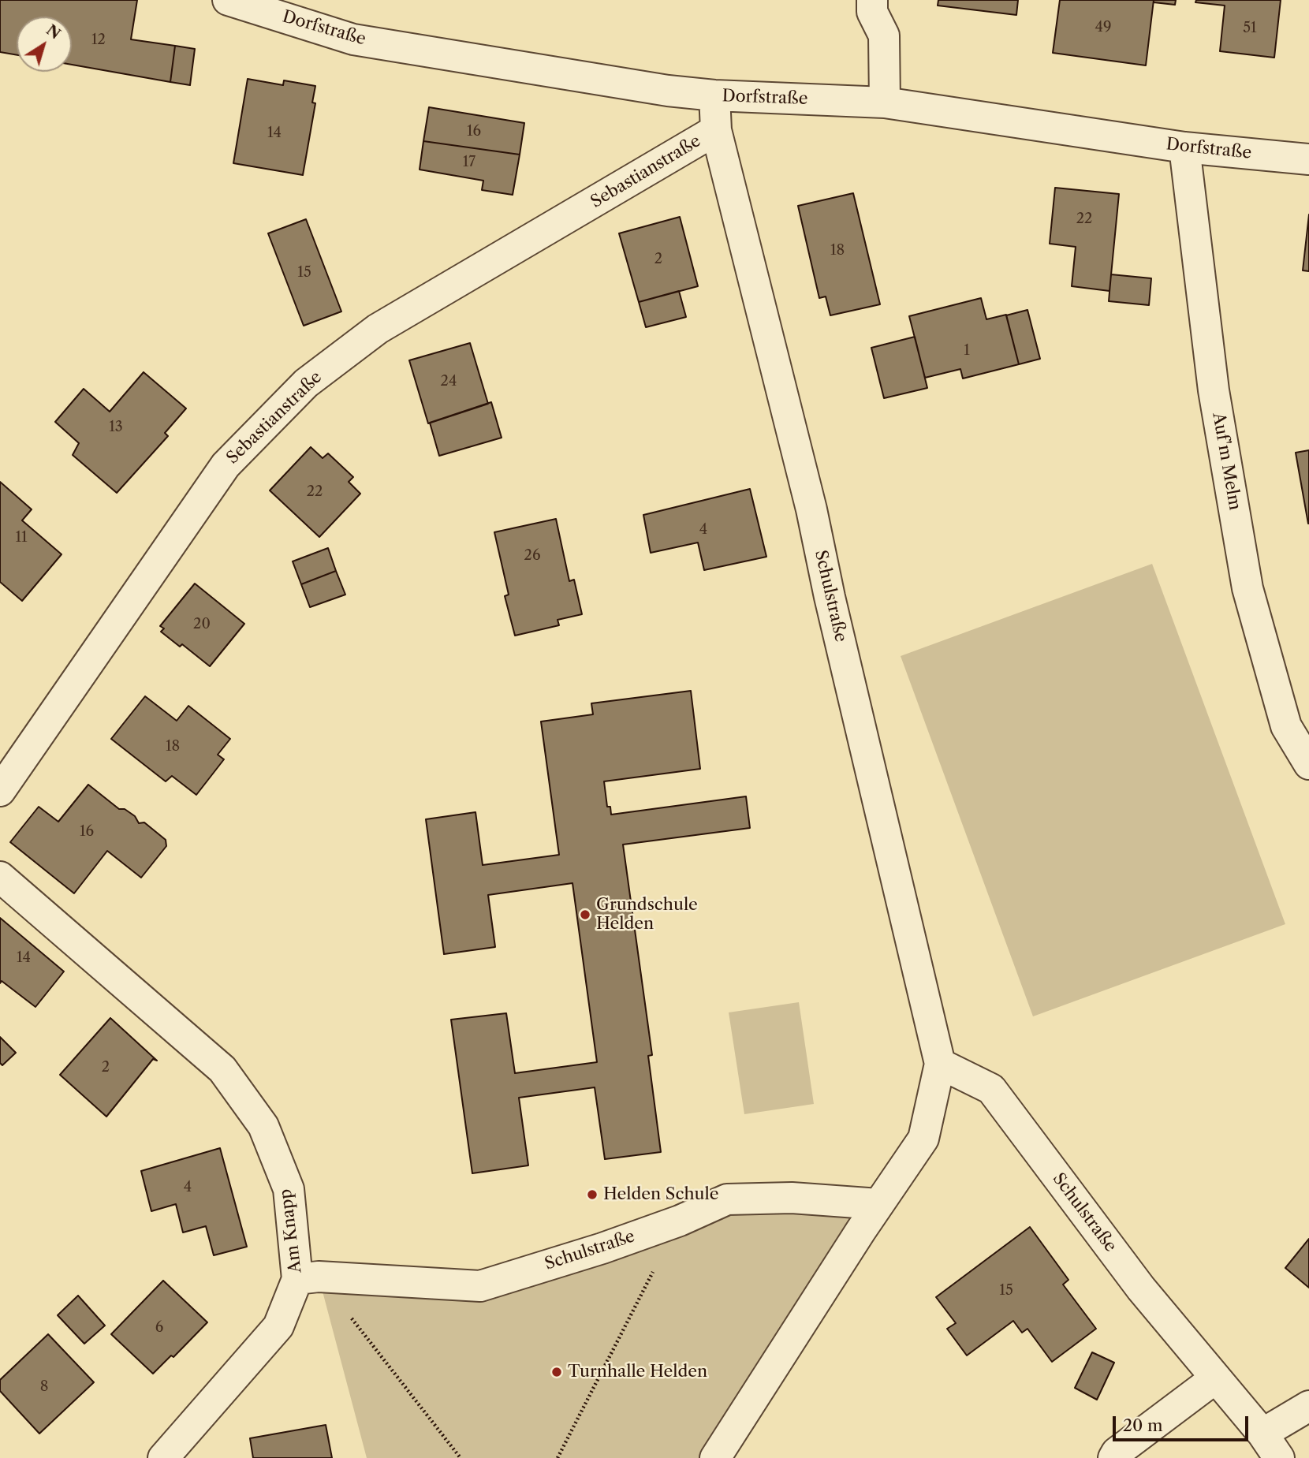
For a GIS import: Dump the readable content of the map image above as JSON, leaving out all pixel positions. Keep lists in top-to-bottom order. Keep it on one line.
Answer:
{"streets":{"street":["Dorfstraße","Sebastianstraße","Auf'm Melm","Schulstraße","Am Knapp"]},"crossings":[["Dorfstraße","Sebastianstraße"],["Dorfstraße","Auf'm Melm"],["Sebastianstraße","Schulstraße"],["Schulstraße","Am Knapp"]],"places":["Grundschule Helden","Helden Schule","Turnhalle Helden"],"house_numbers":["49","51","12","16","14","17","22","18","2","15","1","24","13","22","4","11","26","20","18","16","14","2","4","15","6","8"],"scale_bar":"20 m","north":"top right"}
